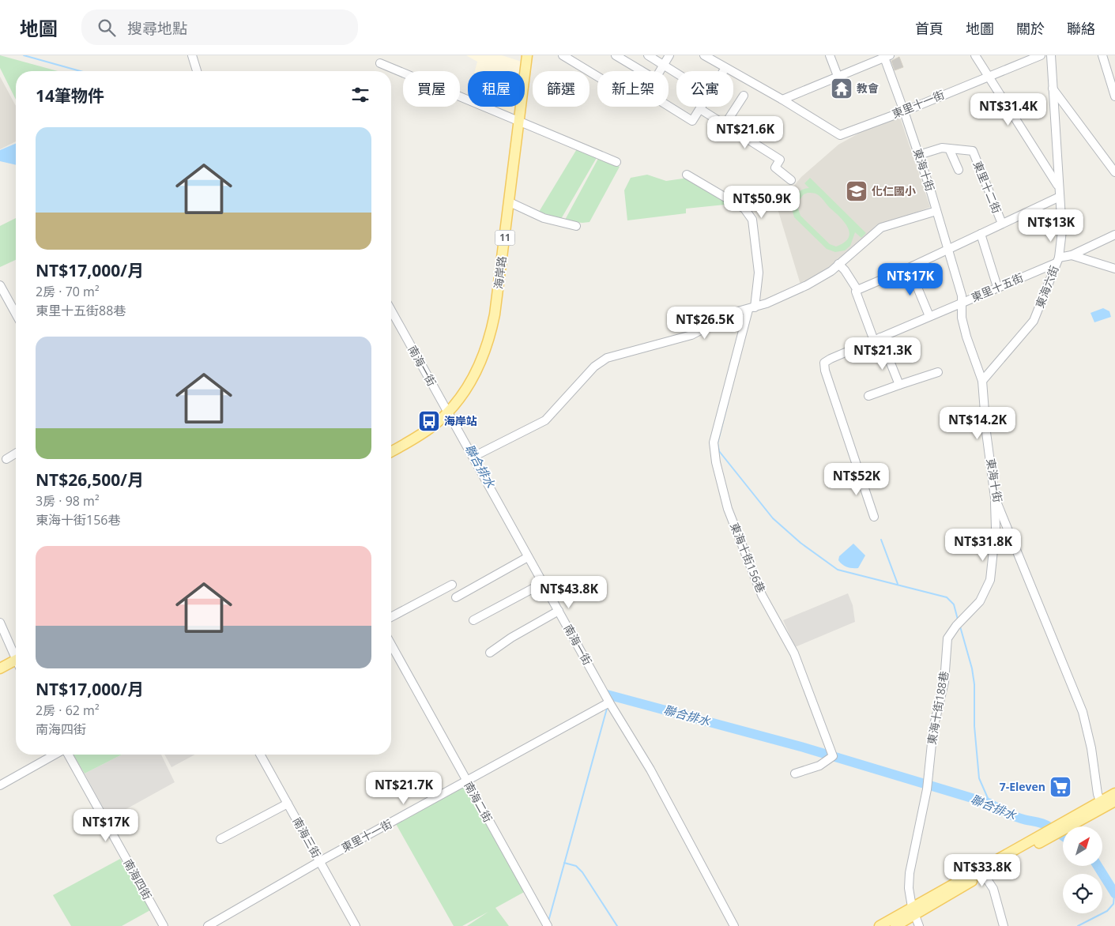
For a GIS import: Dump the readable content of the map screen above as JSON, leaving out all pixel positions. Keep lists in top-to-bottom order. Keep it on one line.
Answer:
{"streets":{"main road":["11","海岸路"],"street":["東里十一街","東海十街","東里十二街","東海六街","東里十五街","南海一街","東海十街156巷","東海十街188巷","南海二街","南海三街","南海四街"]},"crossings":[["東里十一街","東海十街"],["東里十一街","南海一街"],["東里十一街","南海二街"],["東里十一街","南海三街"],["東海十街","東里十二街"],["東海十街","東海六街"],["東海十街","東里十五街"],["東海十街","東海十街188巷"],["海岸路","南海一街"],["東海六街","東里十五街"]],"water":["聯合排水"],"places":{"temple":["教會"],"school or university":["化仁國小"],"bus stop":["海岸站"],"supermarket":["7-Eleven"]},"north":"top right","page":{"header":"地圖","search":"搜尋地點","nav":["首頁","地圖","關於","聯絡"],"chip":["買屋","租屋","篩選","新上架","公寓"],"heading":"14筆物件","price":["NT$31.4K","NT$21.6K","NT$50.9K","NT$13K","NT$17K","NT$26.5K","NT$21.3K","NT$14.2K","NT$52K","NT$31.8K","NT$43.8K","NT$21.7K","NT$17K","NT$33.8K"],"list":[{"name":"NT$17,000/月","note":"2房 · 70 m² · 東里十五街88巷"},{"name":"NT$26,500/月","note":"3房 · 98 m² · 東海十街156巷"},{"name":"NT$17,000/月","note":"2房 · 62 m² · 南海四街"}]}}
